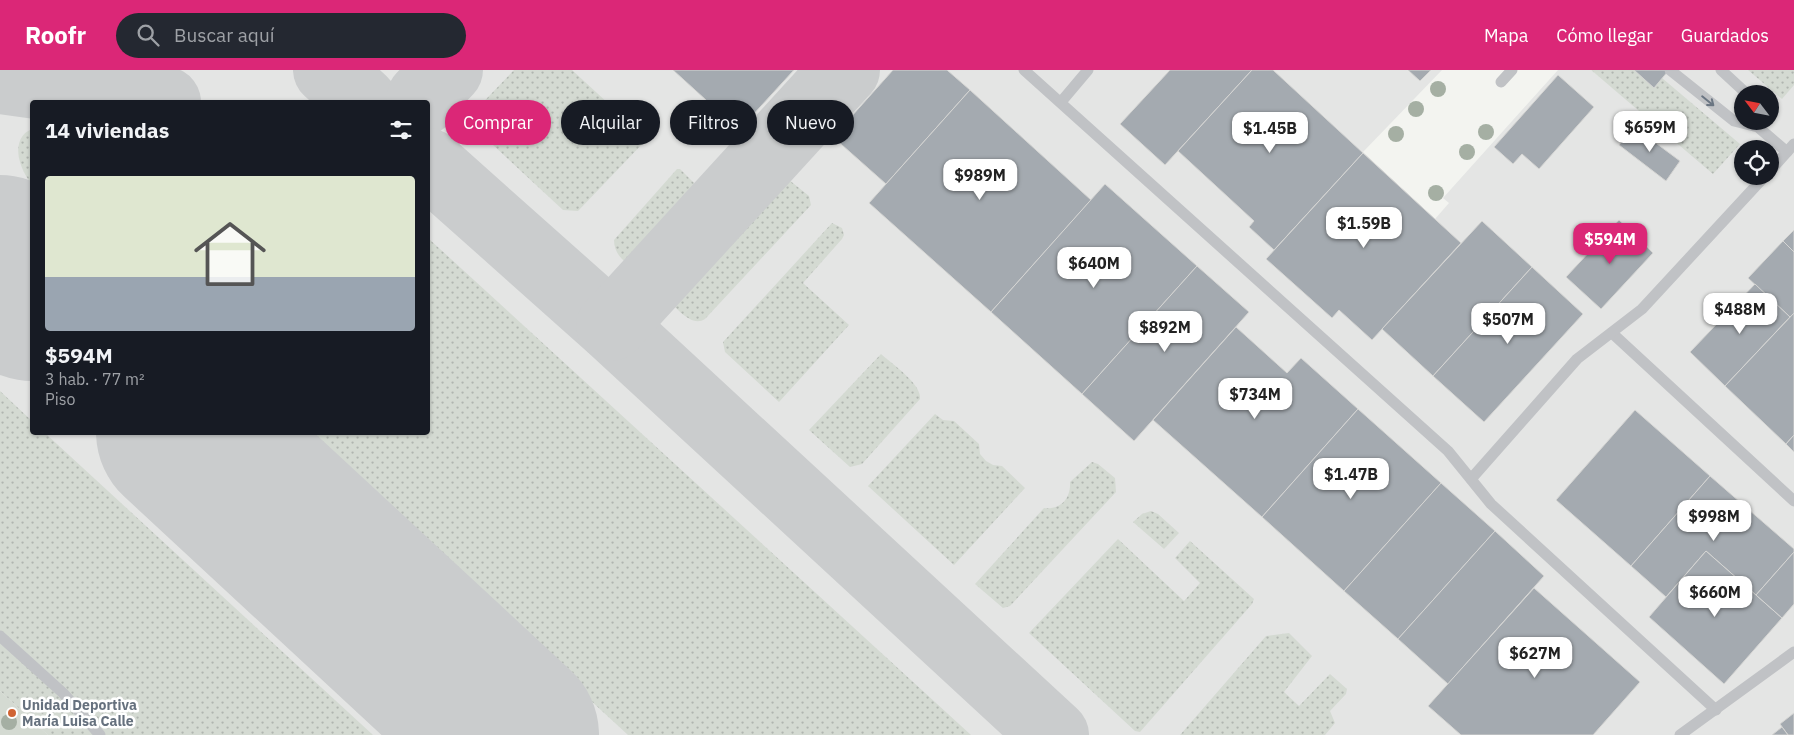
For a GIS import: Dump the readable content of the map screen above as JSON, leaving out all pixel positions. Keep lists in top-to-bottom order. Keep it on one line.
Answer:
{"places":["Unidad Deportiva María Luisa Calle"],"north":"top left","page":{"header":"Roofr","search":"Buscar aquí","nav":["Mapa","Cómo llegar","Guardados"],"chip":["Comprar","Alquilar","Filtros","Nuevo"],"heading":"14 viviendas","price":["$659M","$1.45B","$989M","$1.59B","$594M","$640M","$488M","$507M","$892M","$734M","$1.47B","$998M","$660M","$627M"],"list":[{"name":"$594M","note":"3 hab. · 77 m² · Piso"}]}}
